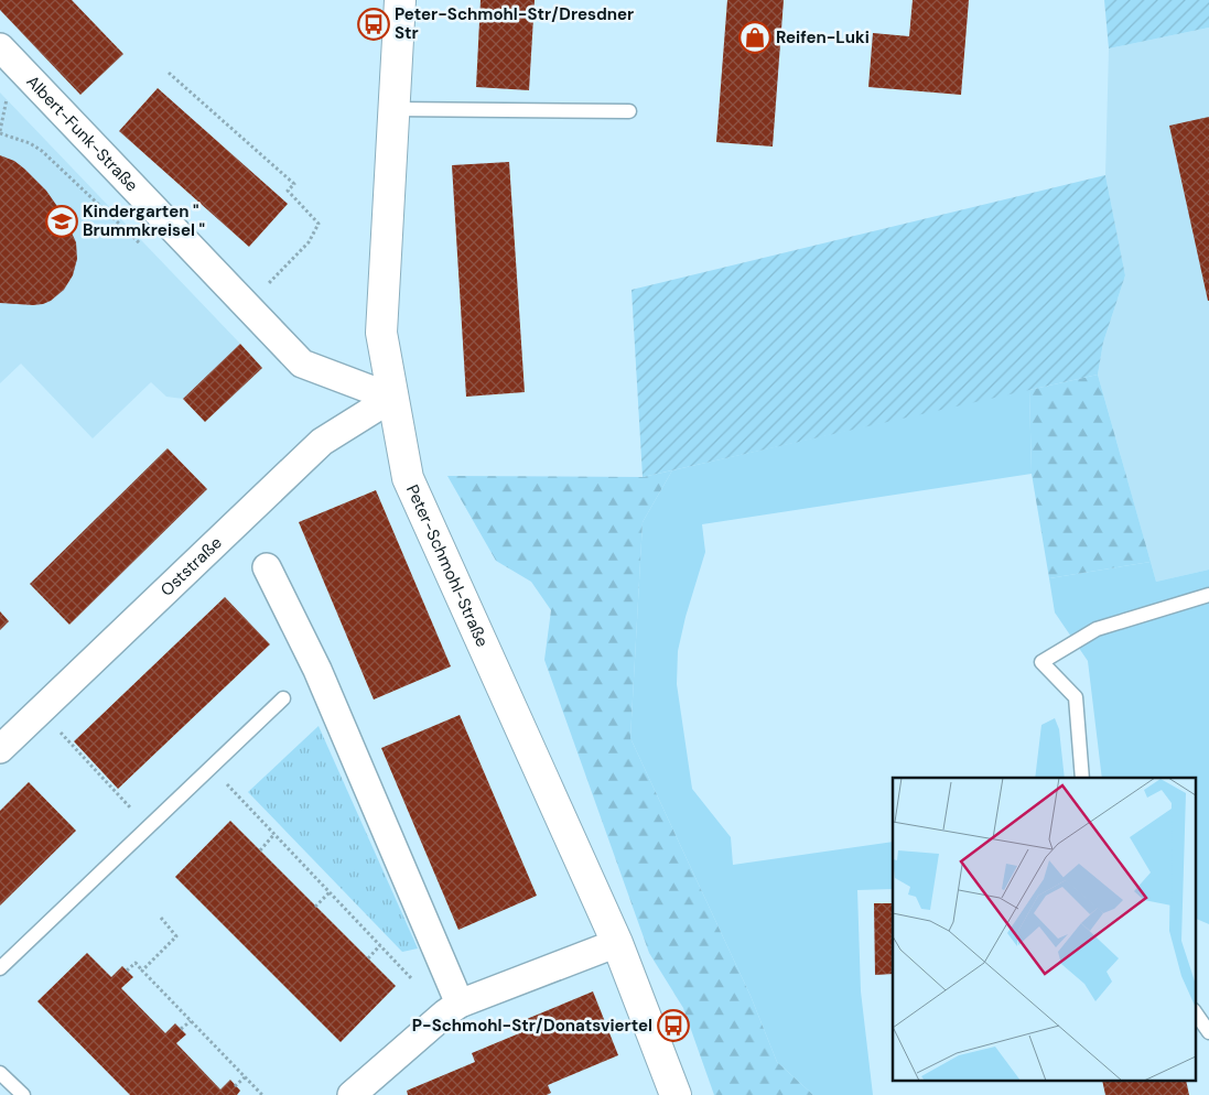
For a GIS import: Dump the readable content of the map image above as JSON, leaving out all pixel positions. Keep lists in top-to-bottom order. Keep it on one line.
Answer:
{"streets":{"street":["Albert-Funk-Straße","Peter-Schmohl-Straße","Oststraße"]},"crossings":[["Albert-Funk-Straße","Peter-Schmohl-Straße"],["Albert-Funk-Straße","Oststraße"],["Peter-Schmohl-Straße","Oststraße"]],"places":{"bus stop":["Peter-Schmohl-Str/Dresdner Str","P-Schmohl-Str/Donatsviertel"],"shop":["Reifen-Luki"],"school or university":["Kindergarten \" Brummkreisel \""]}}
